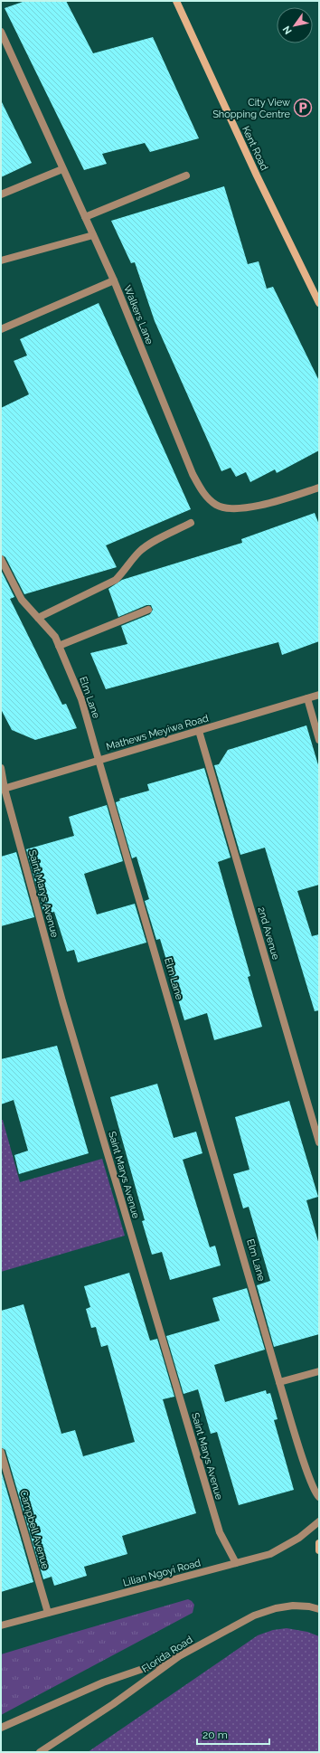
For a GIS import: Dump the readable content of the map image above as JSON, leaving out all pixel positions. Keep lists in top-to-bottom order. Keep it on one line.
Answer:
{"streets":{"main road":["Kent Road"],"street":["Walkers Lane","Elm Lane","Mathews Meyiwa Road","Saint Marys Avenue","2nd Avenue","Campbell Avenue","Lilian Ngoyi Road","Florida Road"]},"crossings":[["Elm Lane","Mathews Meyiwa Road"],["Mathews Meyiwa Road","Saint Marys Avenue"],["Mathews Meyiwa Road","2nd Avenue"],["Saint Marys Avenue","Lilian Ngoyi Road"],["Campbell Avenue","Lilian Ngoyi Road"]],"places":{"parking":["City View Shopping Centre"]},"scale_bar":"20 m","north":"bottom left"}
